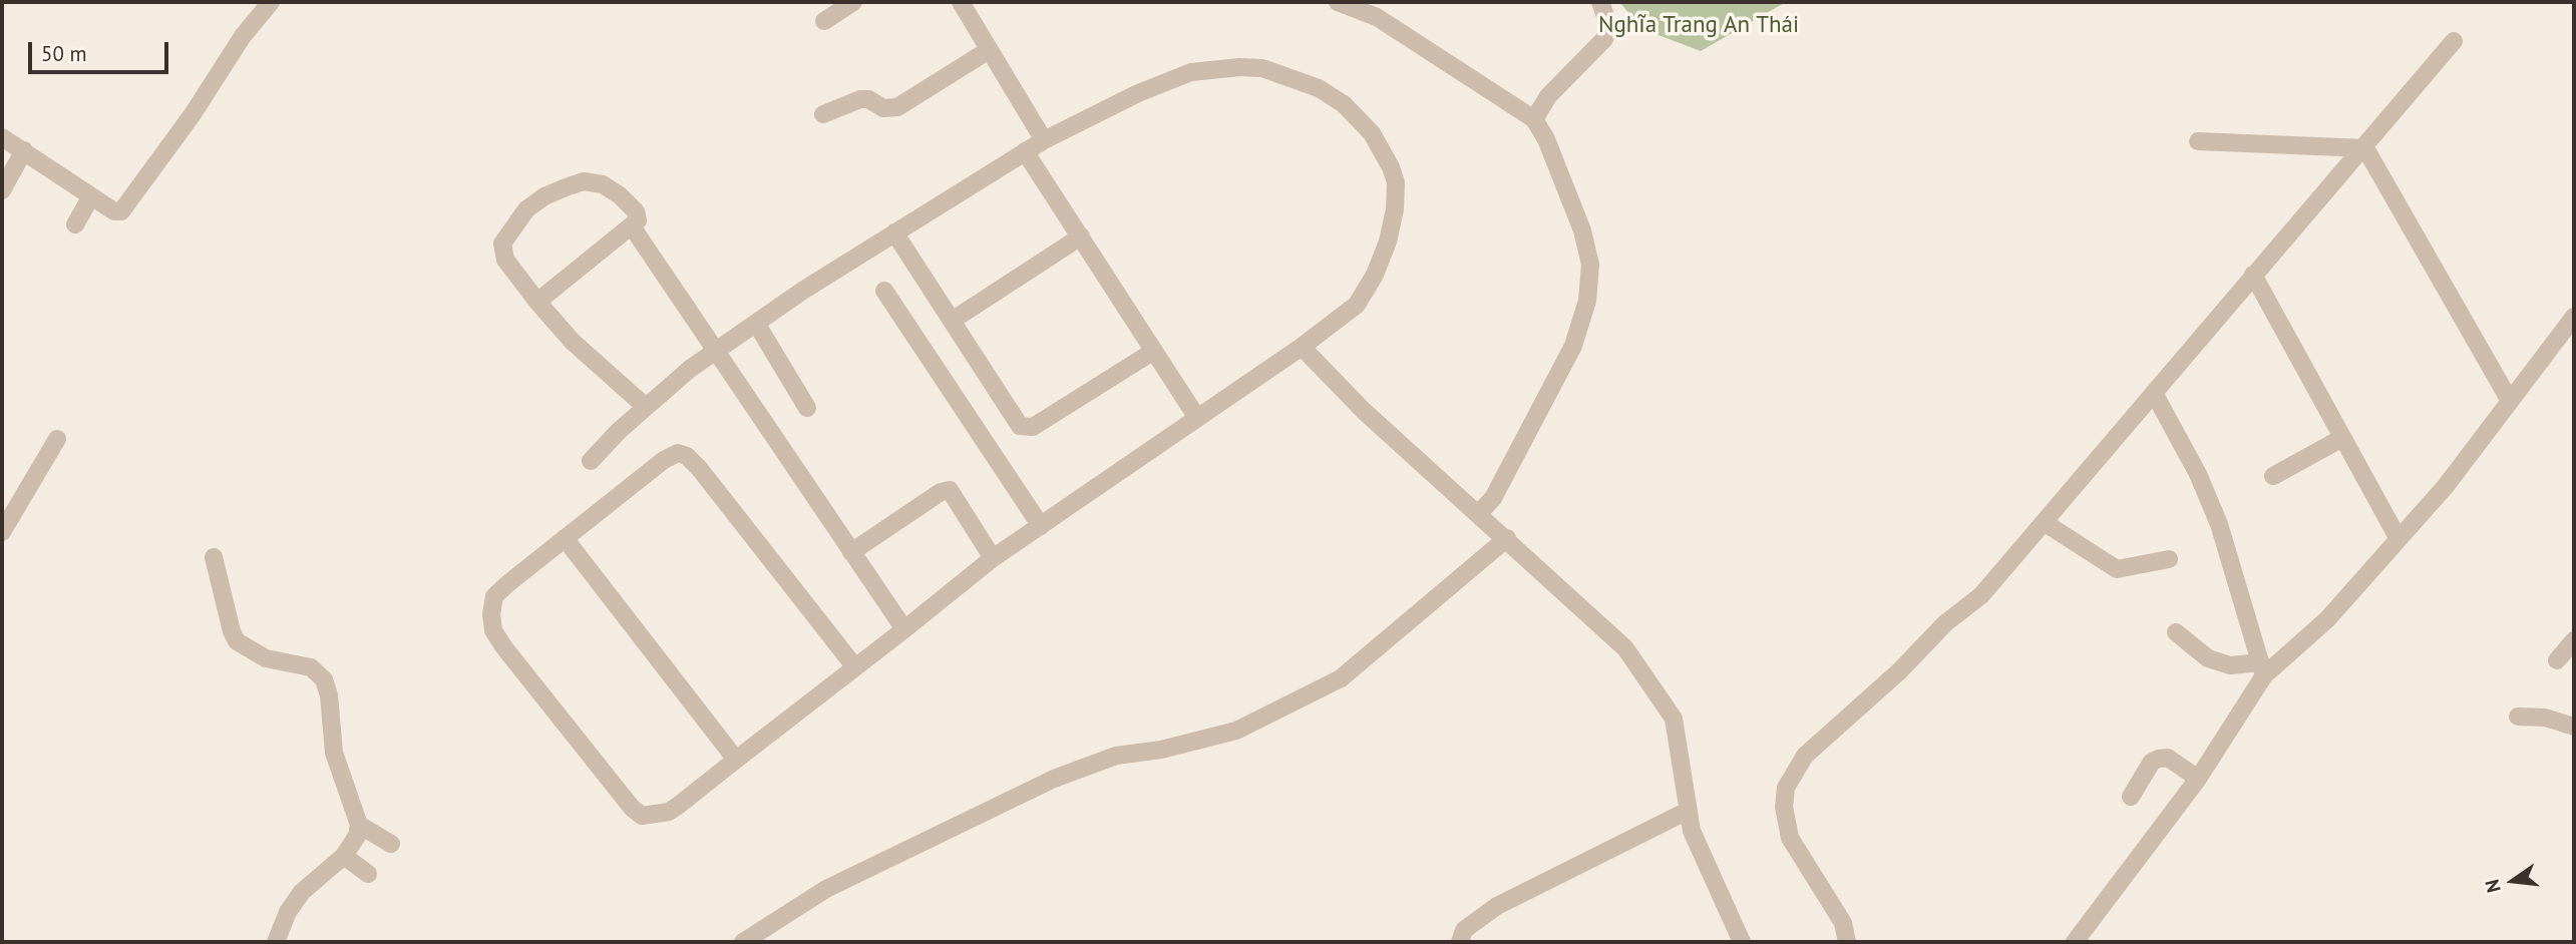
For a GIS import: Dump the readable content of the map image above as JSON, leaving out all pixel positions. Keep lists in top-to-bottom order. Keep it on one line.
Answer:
{"parks":["Nghĩa Trang An Thái"],"scale_bar":"50 m","north":"left"}
